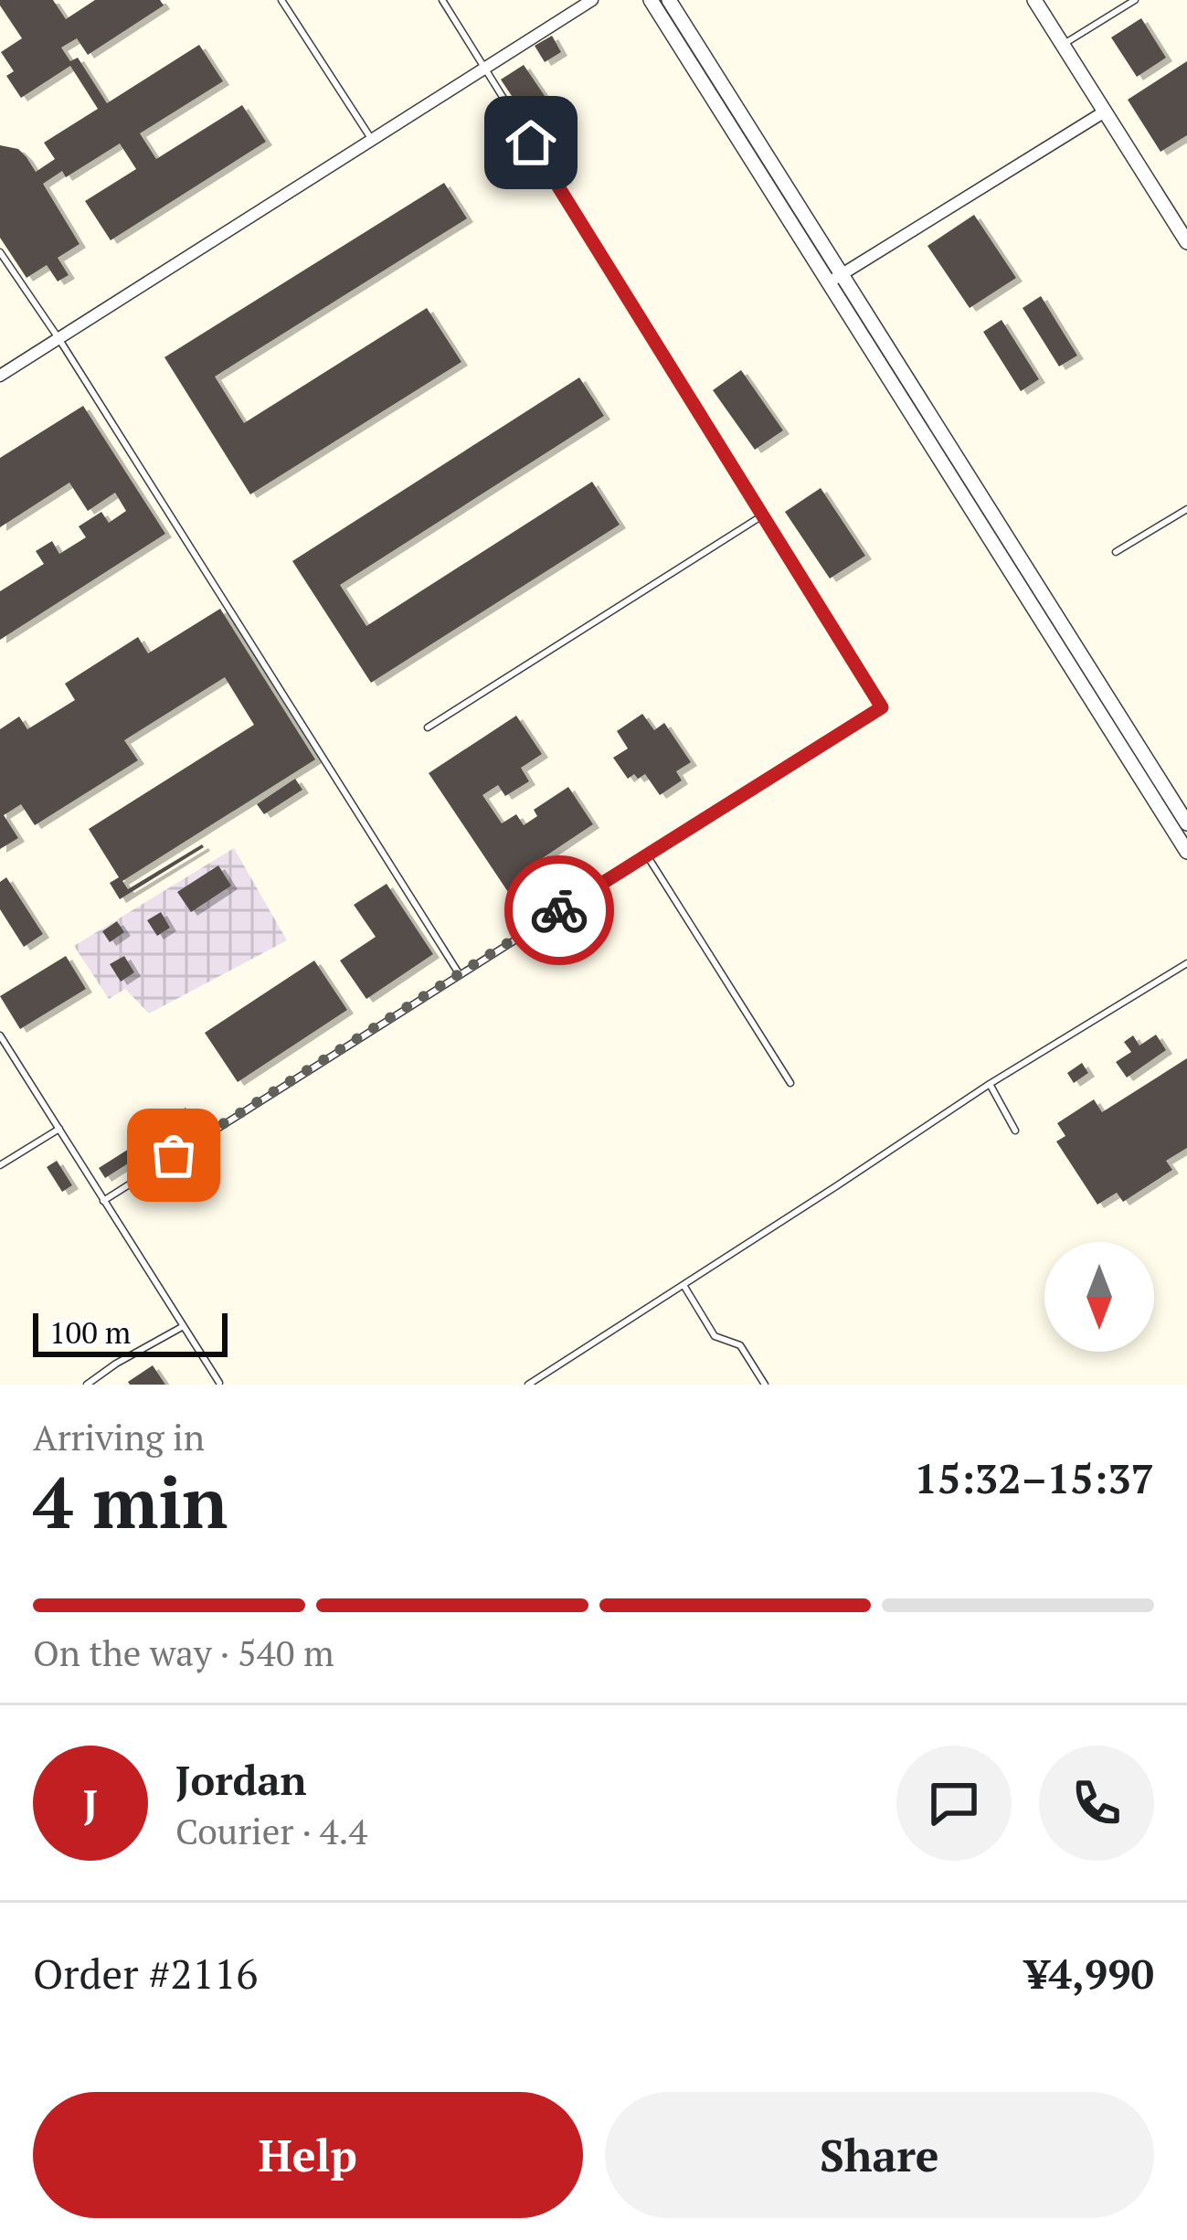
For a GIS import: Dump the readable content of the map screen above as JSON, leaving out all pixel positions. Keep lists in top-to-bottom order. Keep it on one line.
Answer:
{"scale_bar":"100 m","north":"bottom","page":{"scale":"100 m","heading":["4 min","Arriving in","15:32–15:37"],"panel":["Jordan","Courier · 4.4","Order #2116","¥4,990"],"bar":"On the way · 540 m","round":"J","buttons":["Help","Share"]}}
